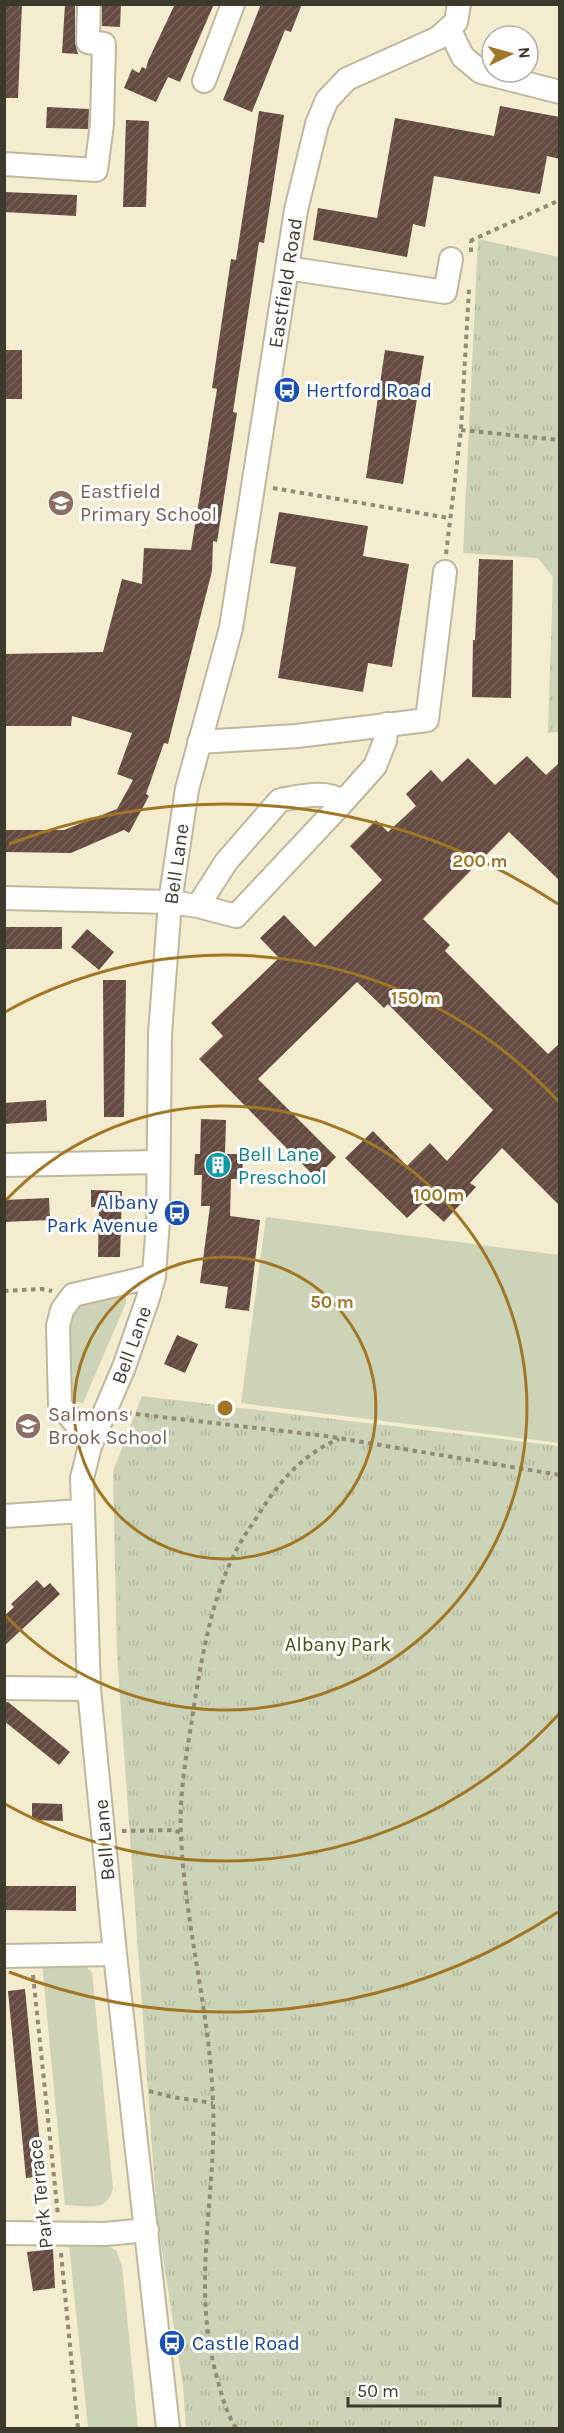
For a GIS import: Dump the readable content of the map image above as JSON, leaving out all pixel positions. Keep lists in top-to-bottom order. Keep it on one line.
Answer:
{"streets":{"street":["Eastfield Road","Bell Lane"],"path":["Park Terrace"]},"crossings":[["Eastfield Road","Bell Lane"]],"parks":["Albany Park"],"places":{"bus stop":["Hertford Road","Albany Park Avenue","Castle Road"],"school or university":["Eastfield Primary School","Salmons Brook School"],"building":["Bell Lane Preschool"]},"scale_bar":"50 m","north":"right","rings":["200 m","150 m","100 m","50 m"]}
